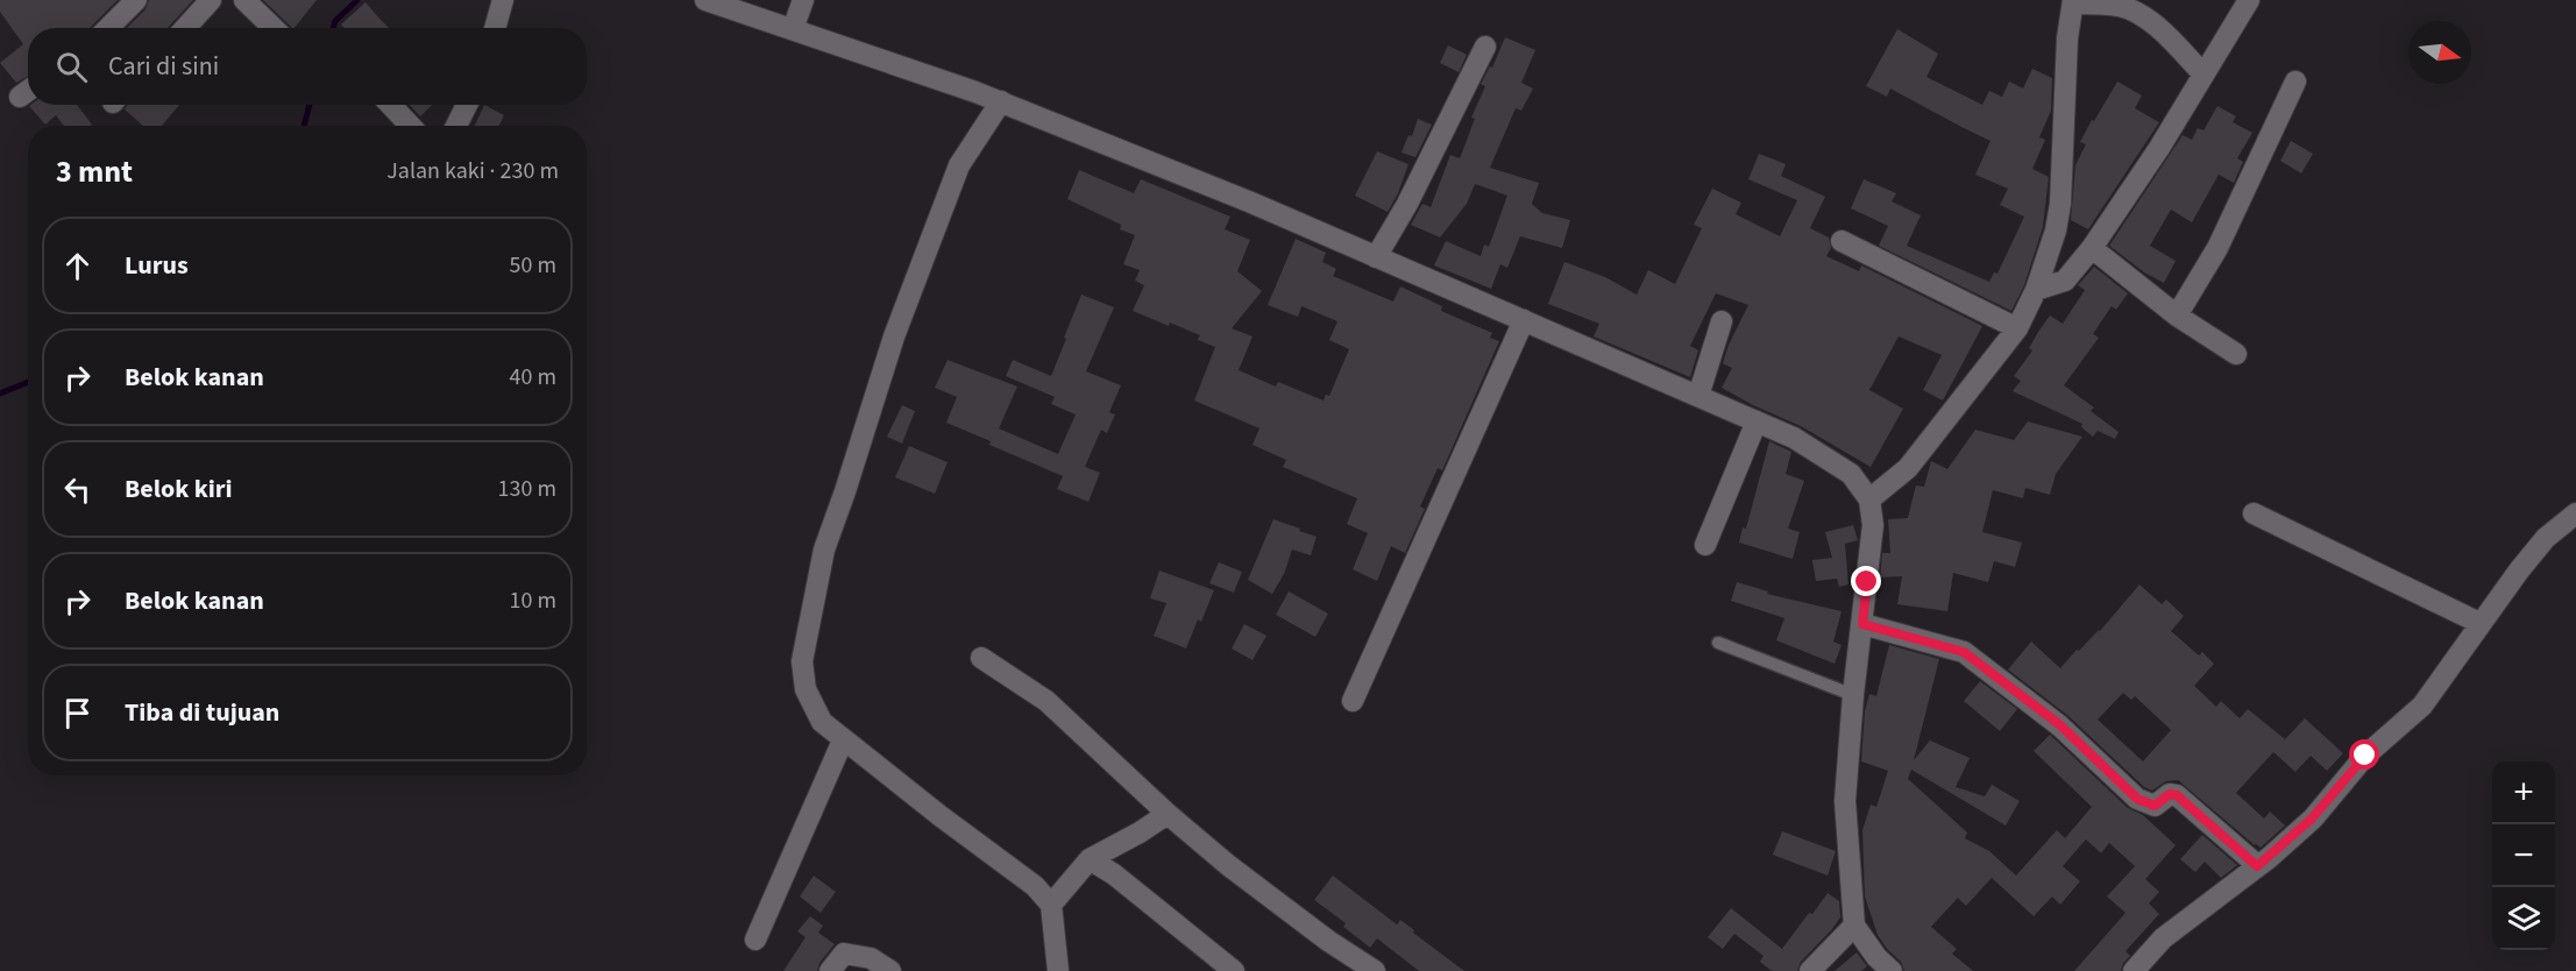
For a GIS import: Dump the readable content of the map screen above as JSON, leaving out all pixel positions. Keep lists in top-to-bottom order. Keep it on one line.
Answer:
{"north":"right","page":{"search":"Cari di sini","heading":["3 mnt","Jalan kaki · 230 m"],"list":[["Lurus","50 m"],["Belok kanan","40 m"],["Belok kiri","130 m"],["Belok kanan","10 m"],"Tiba di tujuan"],"map_buttons":["+","−"]}}
